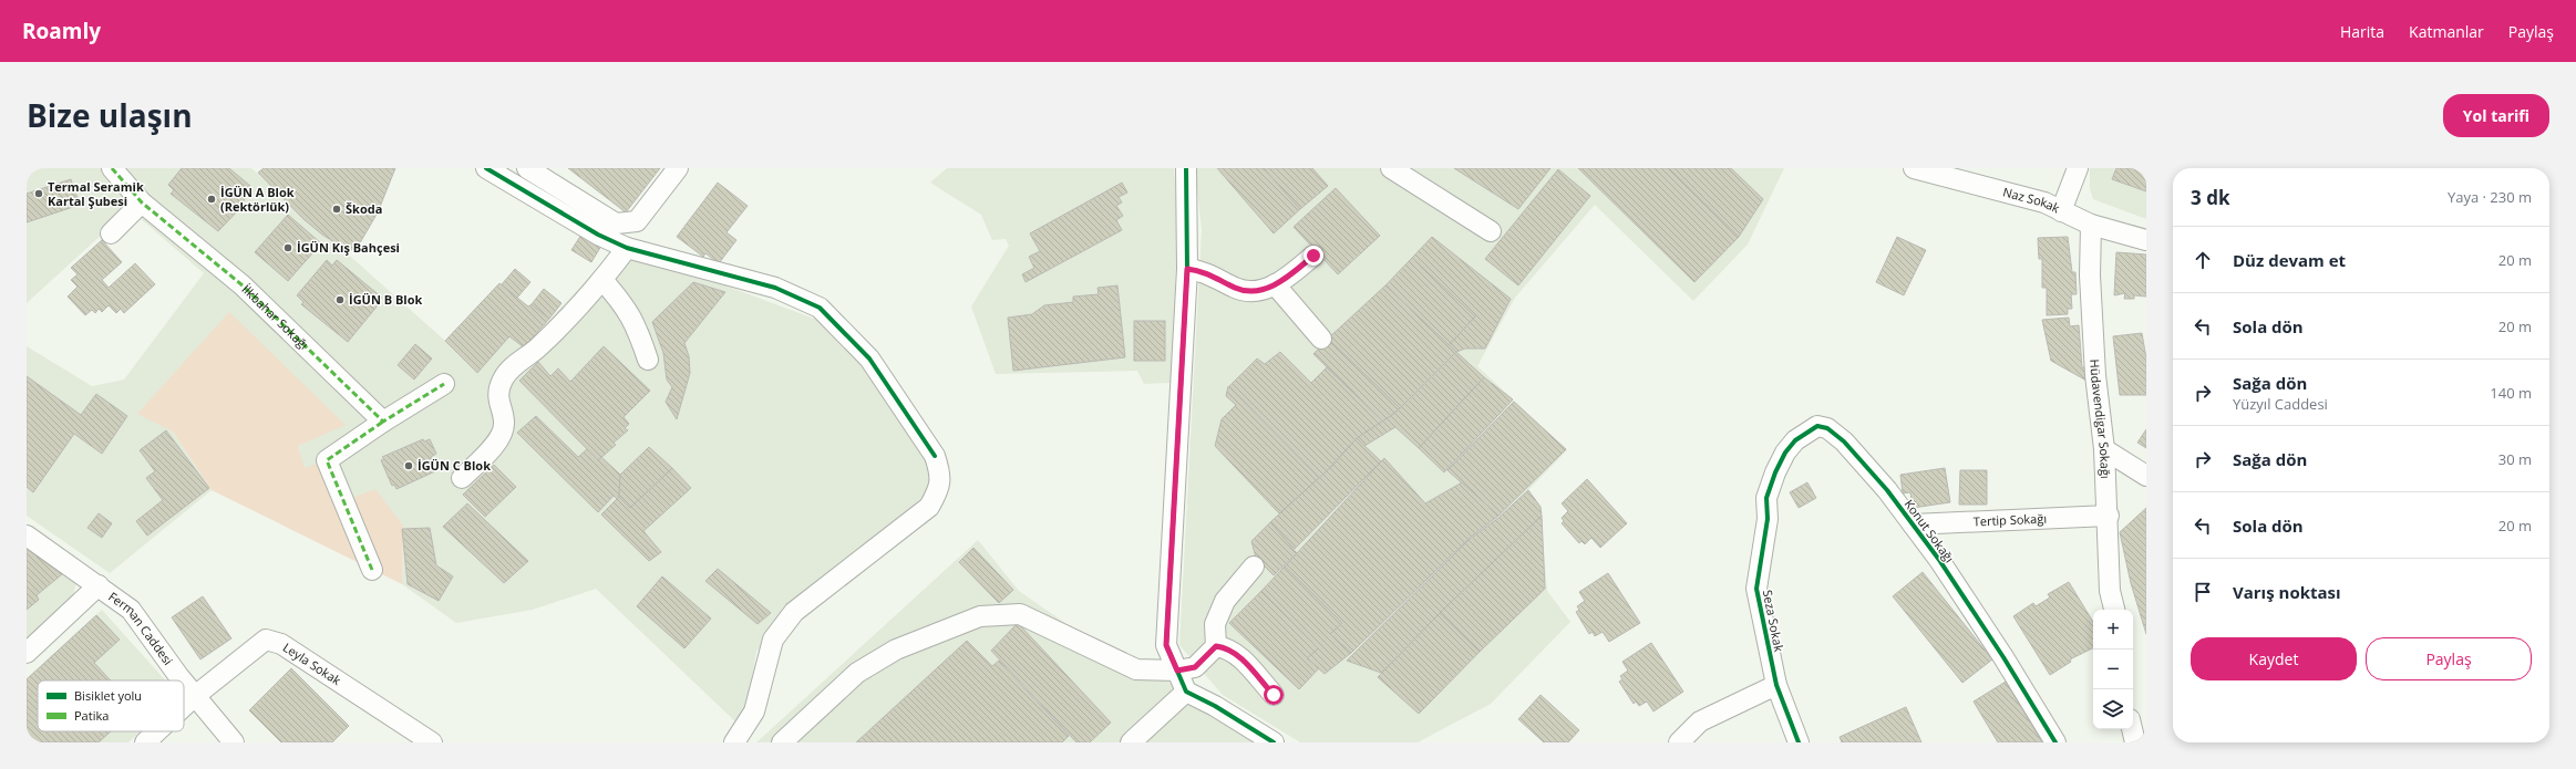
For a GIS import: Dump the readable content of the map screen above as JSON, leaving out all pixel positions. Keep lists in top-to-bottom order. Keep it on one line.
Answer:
{"streets":{"street":["Naz Sokak","İlkbahar Sokağı","Hüdavendigar Sokağı","Tertip Sokağı","Konut Sokağı","Seza Sokak","Ferman Caddesi","Leyla Sokak"]},"crossings":[["Naz Sokak","Hüdavendigar Sokağı"],["Hüdavendigar Sokağı","Tertip Sokağı"],["Tertip Sokağı","Konut Sokağı"],["Konut Sokağı","Seza Sokak"],["Ferman Caddesi","Leyla Sokak"]],"places":["Termal Seramik Kartal Şubesi","İGÜN A Blok (Rektörlük)","Škoda","İGÜN Kış Bahçesi","İGÜN B Blok","İGÜN C Blok"],"legend":["Bisiklet yolu","Patika"],"page":{"header":"Roamly","nav":["Harita","Katmanlar","Paylaş"],"title":"Bize ulaşın","buttons":["Yol tarifi",["Kaydet","Paylaş"]],"heading":["3 dk","Yaya · 230 m"],"list":[["Düz devam et","20 m"],["Sola dön","20 m"],["Sağa dön","Yüzyıl Caddesi","140 m"],["Sağa dön","30 m"],["Sola dön","20 m"],"Varış noktası"],"map_buttons":["+","−"]}}
